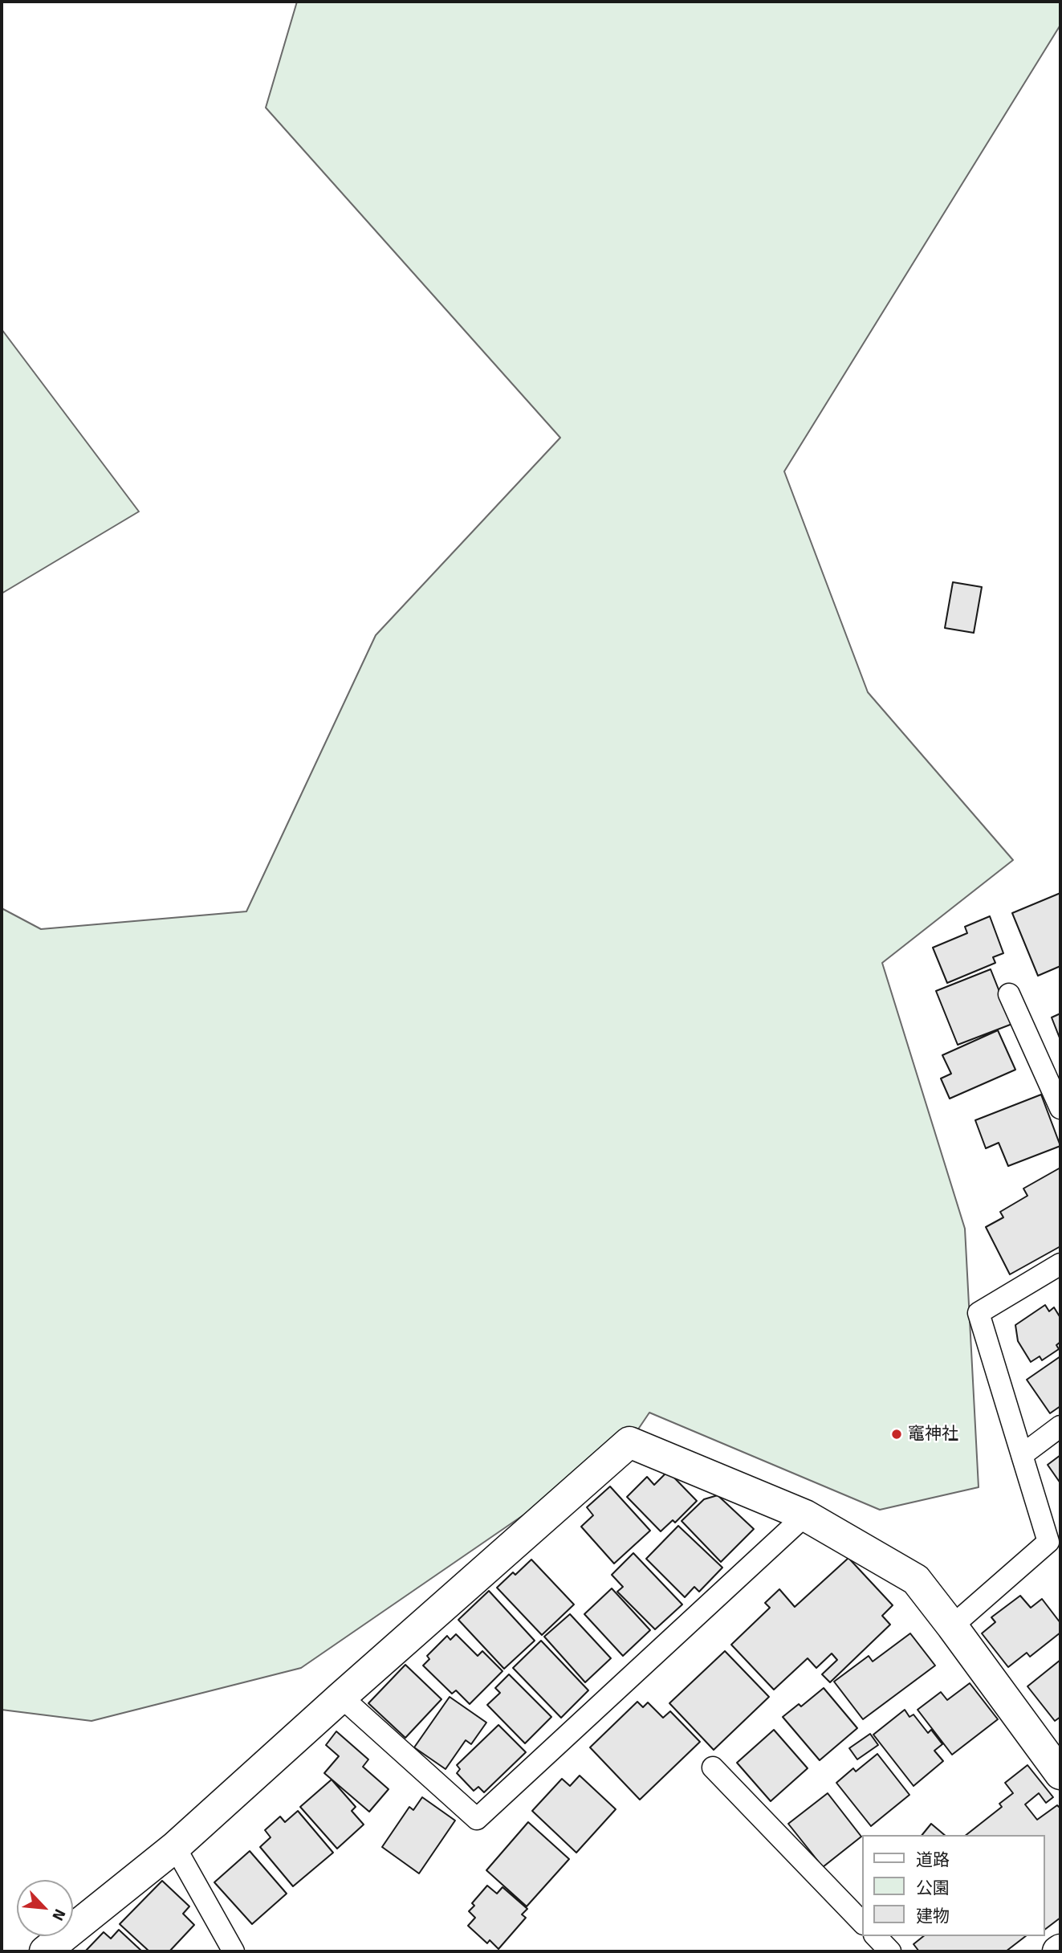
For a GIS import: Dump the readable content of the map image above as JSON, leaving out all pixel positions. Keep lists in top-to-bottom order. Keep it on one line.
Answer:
{"places":["竈神社"],"legend":["道路","公園","建物"],"north":"bottom right"}
